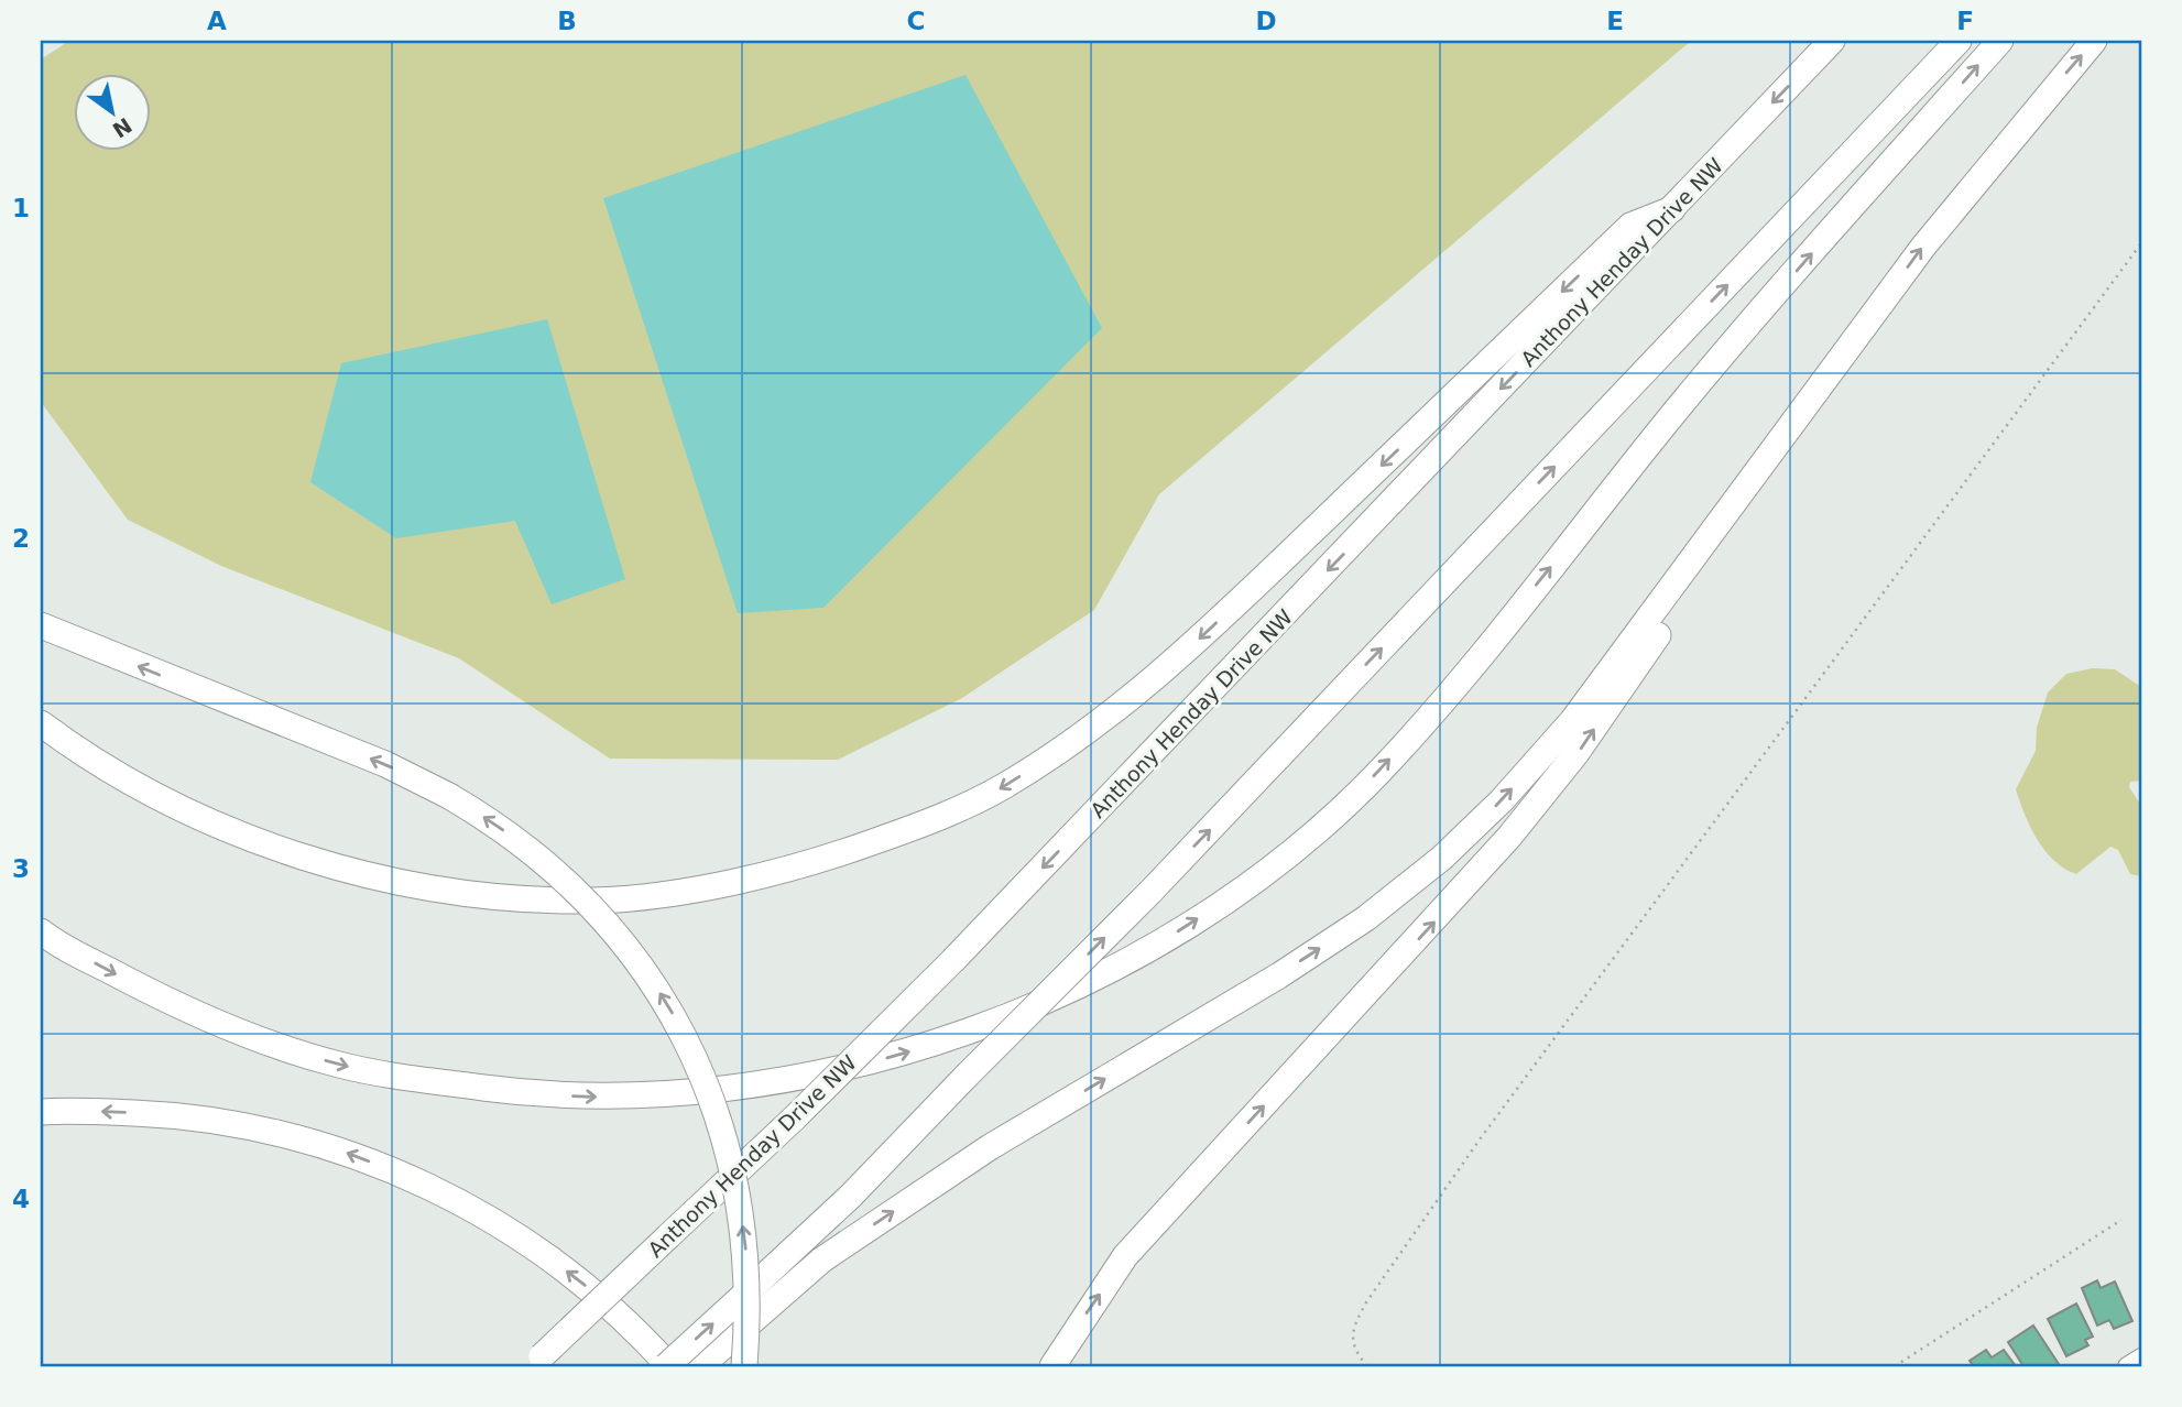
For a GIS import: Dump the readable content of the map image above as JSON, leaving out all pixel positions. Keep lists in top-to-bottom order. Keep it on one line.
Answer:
{"streets":{"highway":["Anthony Henday Drive NW"]},"north":"bottom right","grid":{"columns":["A","B","C","D","E","F"],"rows":["1","2","3","4"]}}
